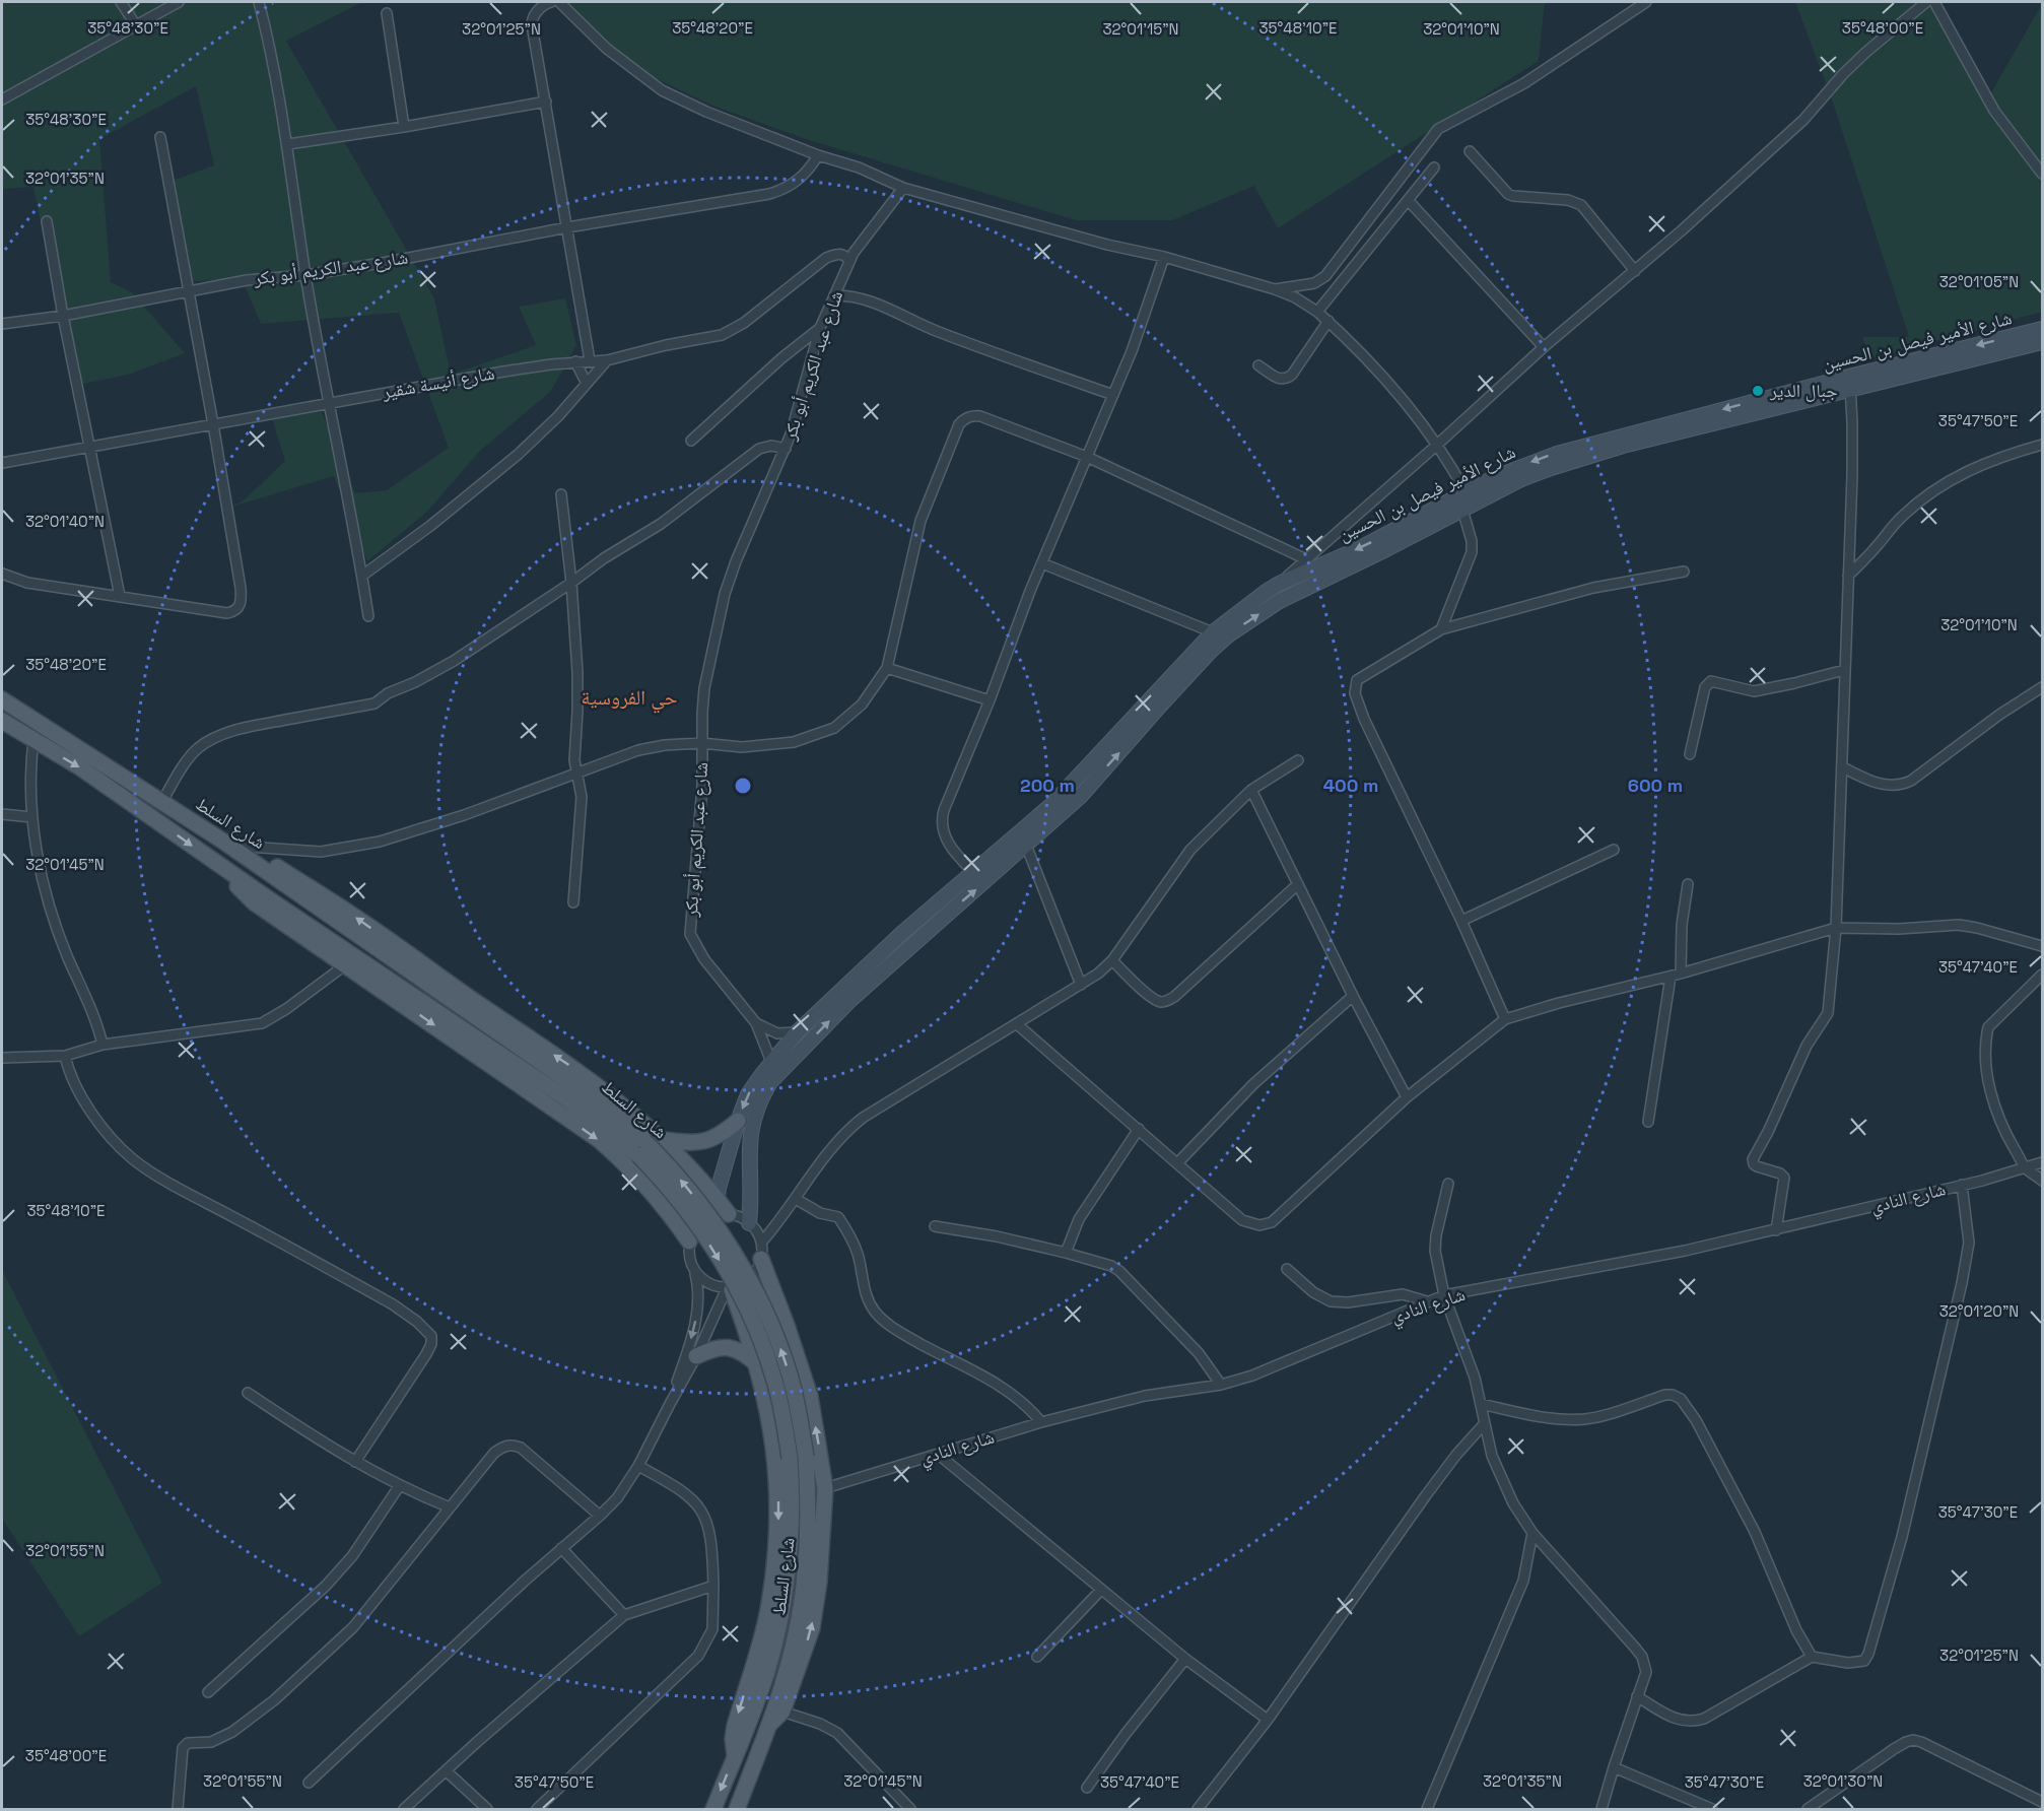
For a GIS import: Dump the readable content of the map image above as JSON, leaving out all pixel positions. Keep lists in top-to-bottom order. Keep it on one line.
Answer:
{"streets":{"main road":["شارع السلط"],"street":["شارع عبد الكريم أبو بكر","شارع الأمير فيصل بن الحسين","شارع أنيسة شقير","شارع النادي"]},"crossings":[["شارع عبد الكريم أبو بكر","شارع الأمير فيصل بن الحسين"],["شارع عبد الكريم أبو بكر","شارع أنيسة شقير"]],"districts":["حي الفروسية"],"places":["جبال الدير"],"coordinates":["35°48'30\"E","35°48'20\"E","35°48'10\"E","35°48'00\"E","32°01'25\"N","32°01'15\"N","32°01'10\"N","32°01'35\"N","32°01'05\"N","35°47'50\"E","32°01'40\"N","32°01'45\"N","35°47'40\"E","32°01'20\"N","35°47'30\"E","32°01'55\"N","32°01'30\"N"],"rings":["200 m","400 m","600 m"]}
